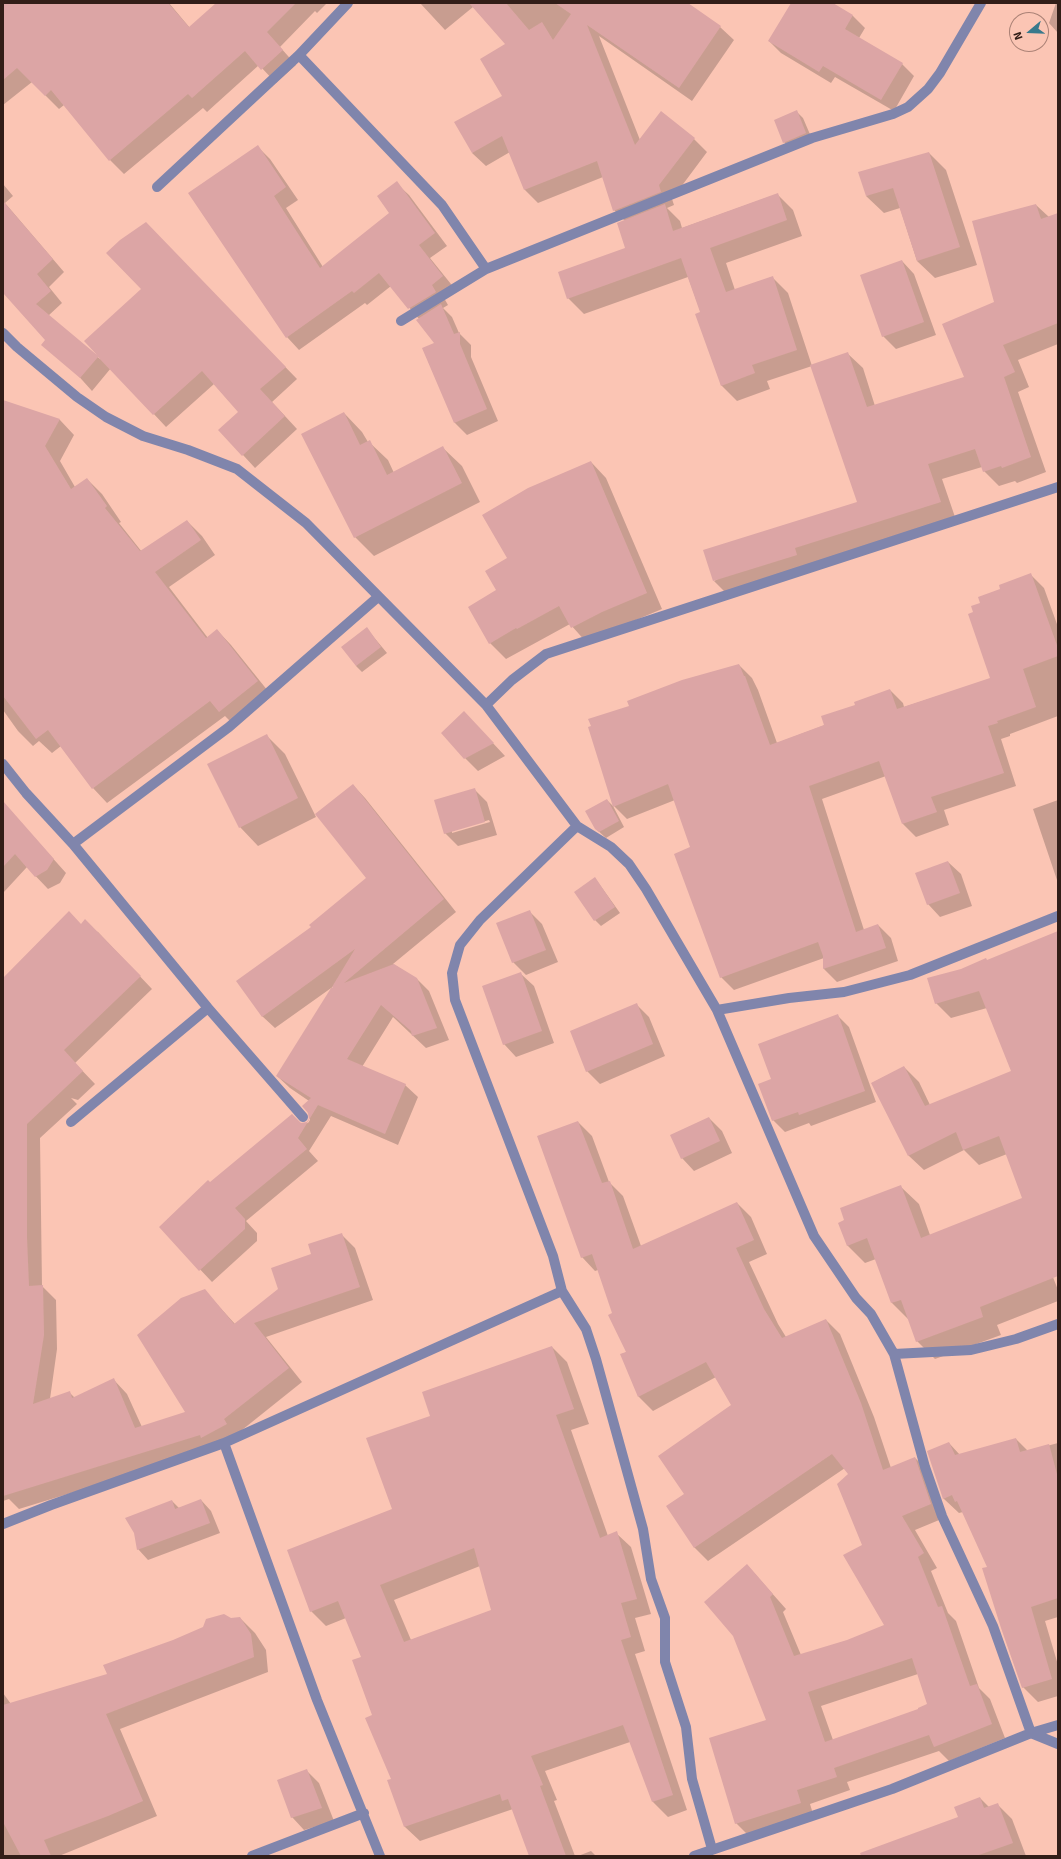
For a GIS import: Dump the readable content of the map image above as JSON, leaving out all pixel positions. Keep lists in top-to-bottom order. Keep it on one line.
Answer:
{"north":"left"}
